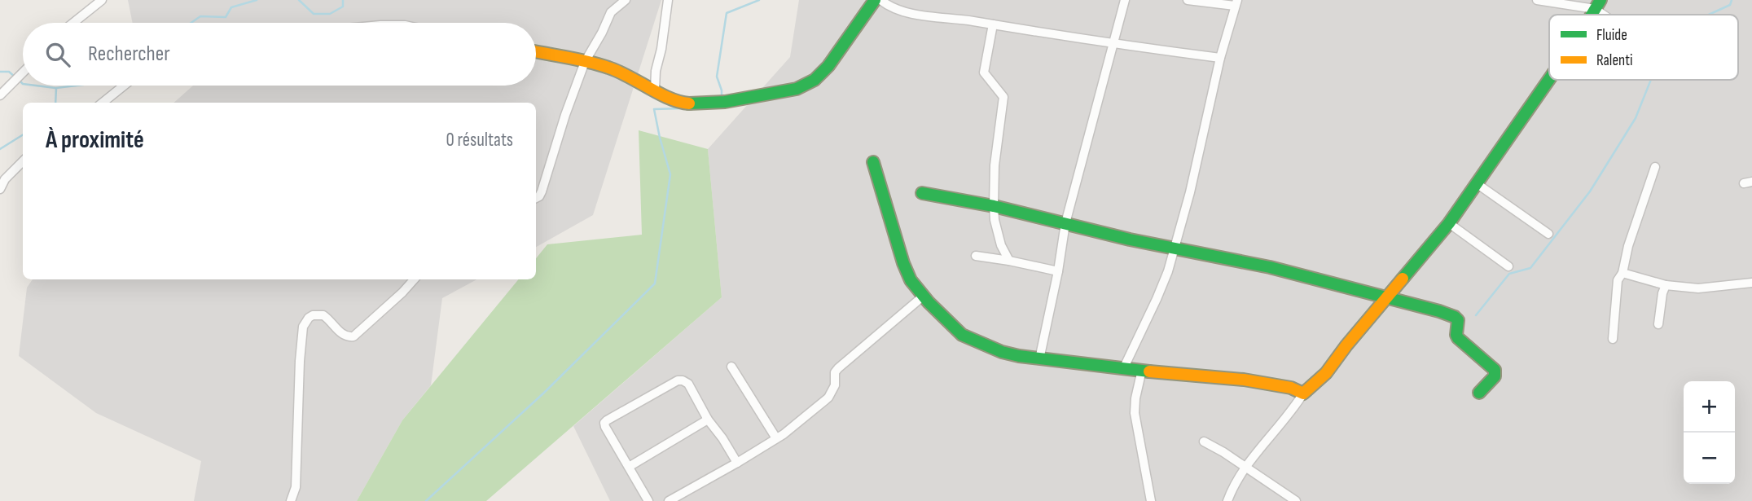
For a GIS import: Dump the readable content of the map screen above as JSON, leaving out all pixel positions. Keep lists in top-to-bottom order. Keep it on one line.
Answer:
{"legend":["Fluide","Ralenti"],"page":{"search":"Rechercher","heading":["À proximité","0 résultats"],"map_buttons":["+","−"]}}
